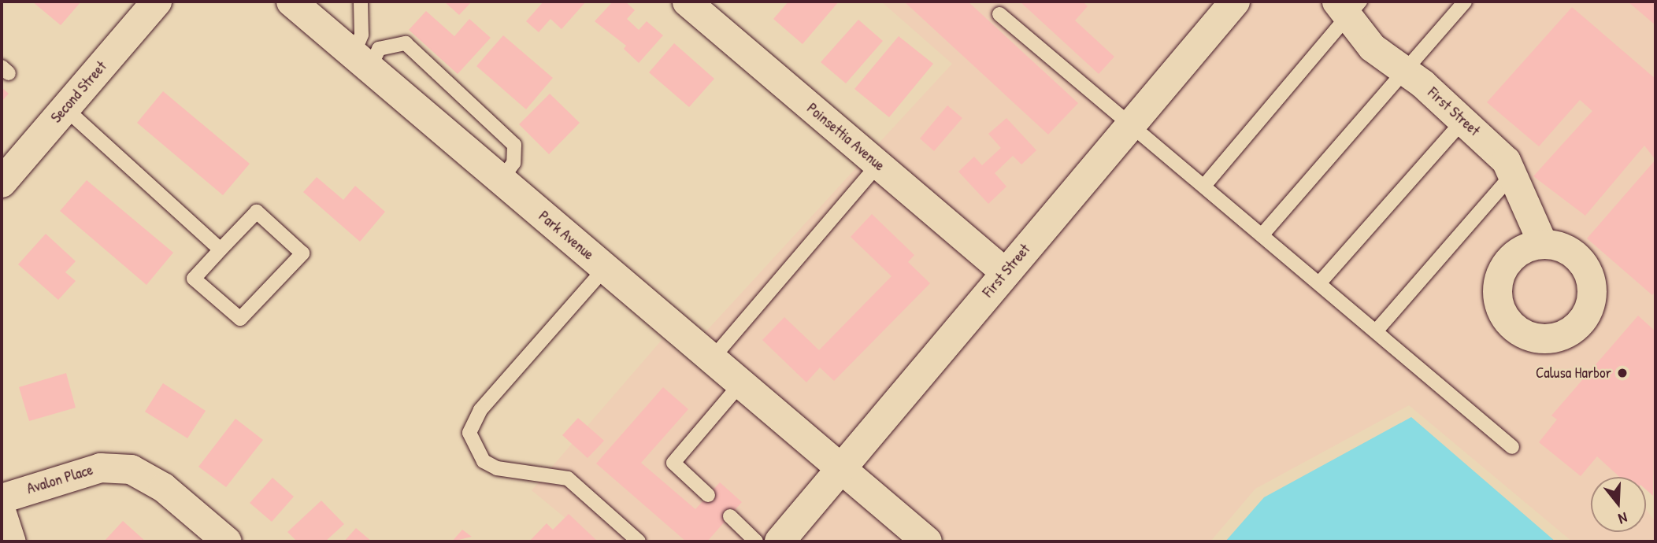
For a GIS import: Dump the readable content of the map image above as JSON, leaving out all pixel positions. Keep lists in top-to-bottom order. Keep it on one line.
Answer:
{"streets":{"main road":["Second Street","First Street","Park Avenue"],"street":["Poinsettia Avenue","Avalon Place"]},"crossings":[["First Street","Poinsettia Avenue"],["First Street","Park Avenue"]],"places":["Calusa Harbor"],"north":"bottom"}
